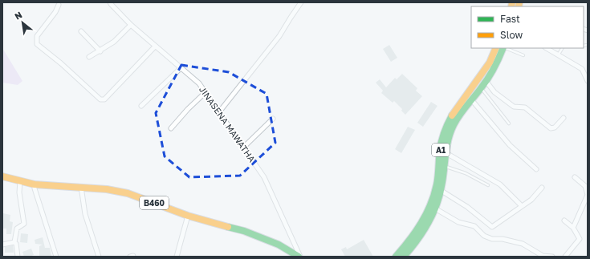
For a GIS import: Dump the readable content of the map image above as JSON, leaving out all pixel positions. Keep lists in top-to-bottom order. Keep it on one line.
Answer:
{"streets":{"main road":["A1","B460"],"street":["JINASENA MAWATHA"]},"crossings":[["JINASENA MAWATHA","B460"]],"legend":["Fast","Slow"],"north":"top left"}
